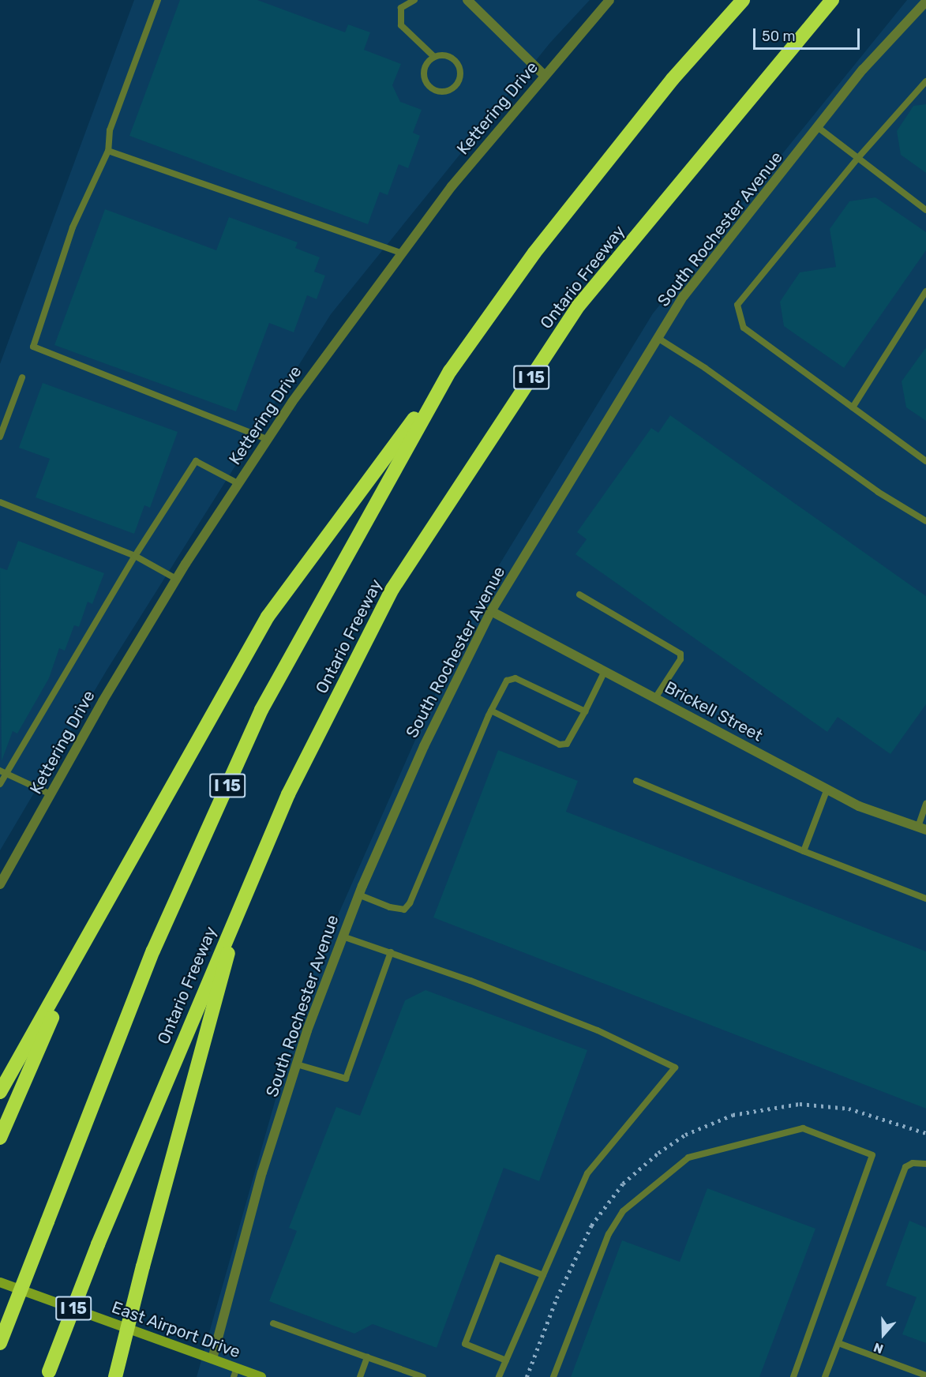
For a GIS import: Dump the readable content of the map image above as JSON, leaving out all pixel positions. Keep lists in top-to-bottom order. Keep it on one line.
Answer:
{"streets":{"highway":["Ontario Freeway","I 15"],"main road":["East Airport Drive"],"street":["Kettering Drive","South Rochester Avenue","Brickell Street"]},"crossings":[["South Rochester Avenue","Brickell Street"],["South Rochester Avenue","East Airport Drive"]],"scale_bar":"50 m","north":"bottom"}
